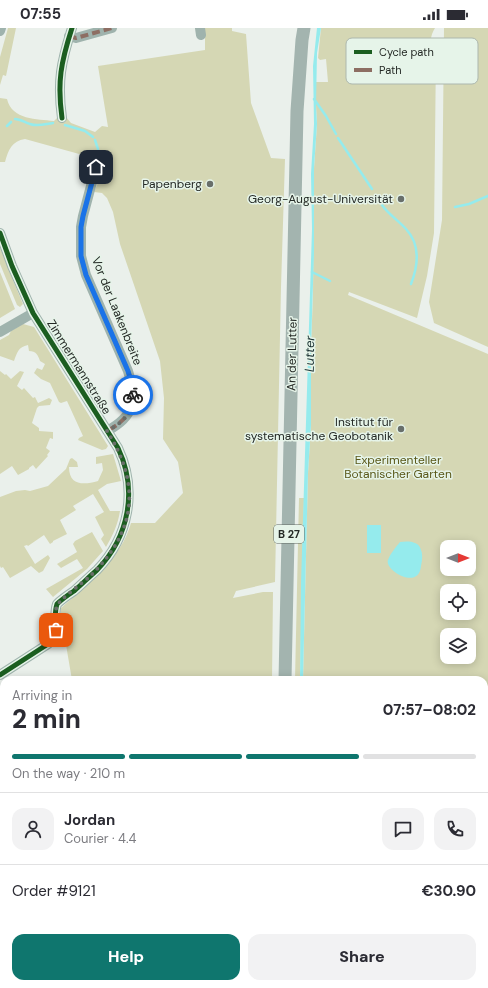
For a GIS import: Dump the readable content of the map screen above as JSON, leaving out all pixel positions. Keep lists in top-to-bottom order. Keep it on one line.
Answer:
{"streets":{"main road":["An der Lutter","B 27"],"street":["Vor der Laakenbreite","Zimmermannstraße"]},"crossings":[["Vor der Laakenbreite","Zimmermannstraße"]],"water":["Lutter"],"parks":["Experimenteller Botanischer Garten"],"places":["Papenberg","Georg-August-Universität","Institut für systematische Geobotanik"],"legend":["Cycle path","Path"],"north":"right","page":{"status":"07:55","heading":["2 min","Arriving in","07:57–08:02"],"panel":["Jordan","Courier · 4.4","Order #9121","€30.90"],"bar":"On the way · 210 m","buttons":["Help","Share"]}}
